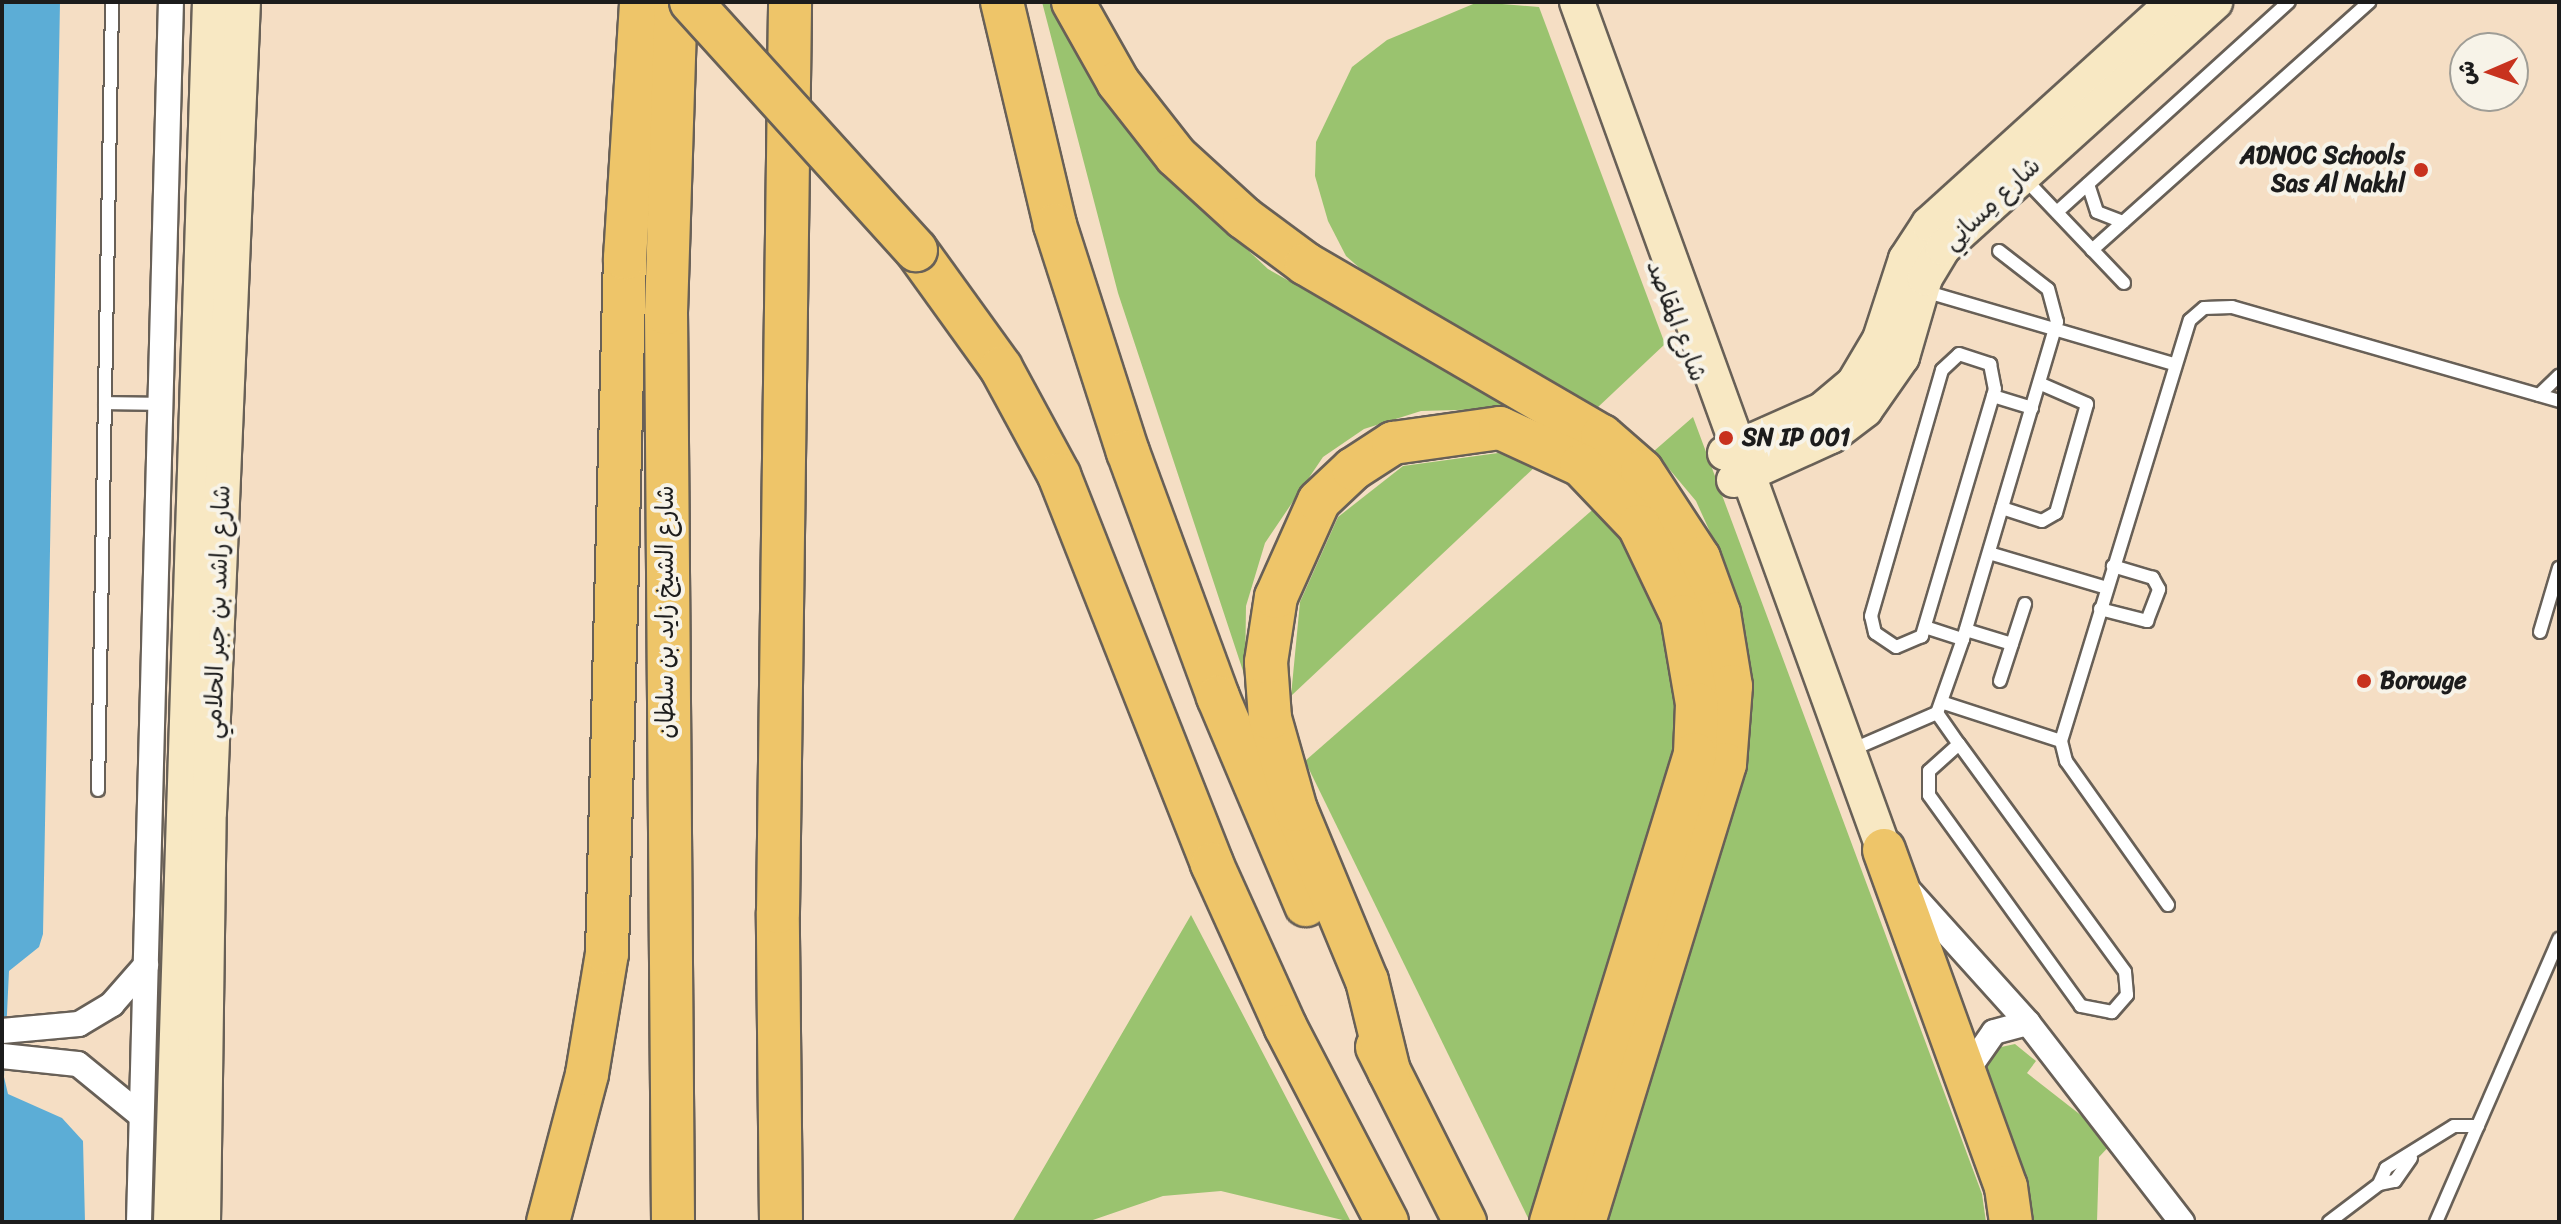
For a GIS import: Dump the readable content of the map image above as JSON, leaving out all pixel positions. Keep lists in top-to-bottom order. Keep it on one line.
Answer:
{"streets":{"highway":["شارع الشيخ زايد بن سلطان"],"main road":["شارع مِسانِي","شارع المقاصد","شارع راشد بن جبر الحلامي"]},"crossings":[["شارع مِسانِي","شارع المقاصد"]],"places":["ADNOC Schools Sas Al Nakhl","SN IP 001","Borouge"],"north":"left"}
